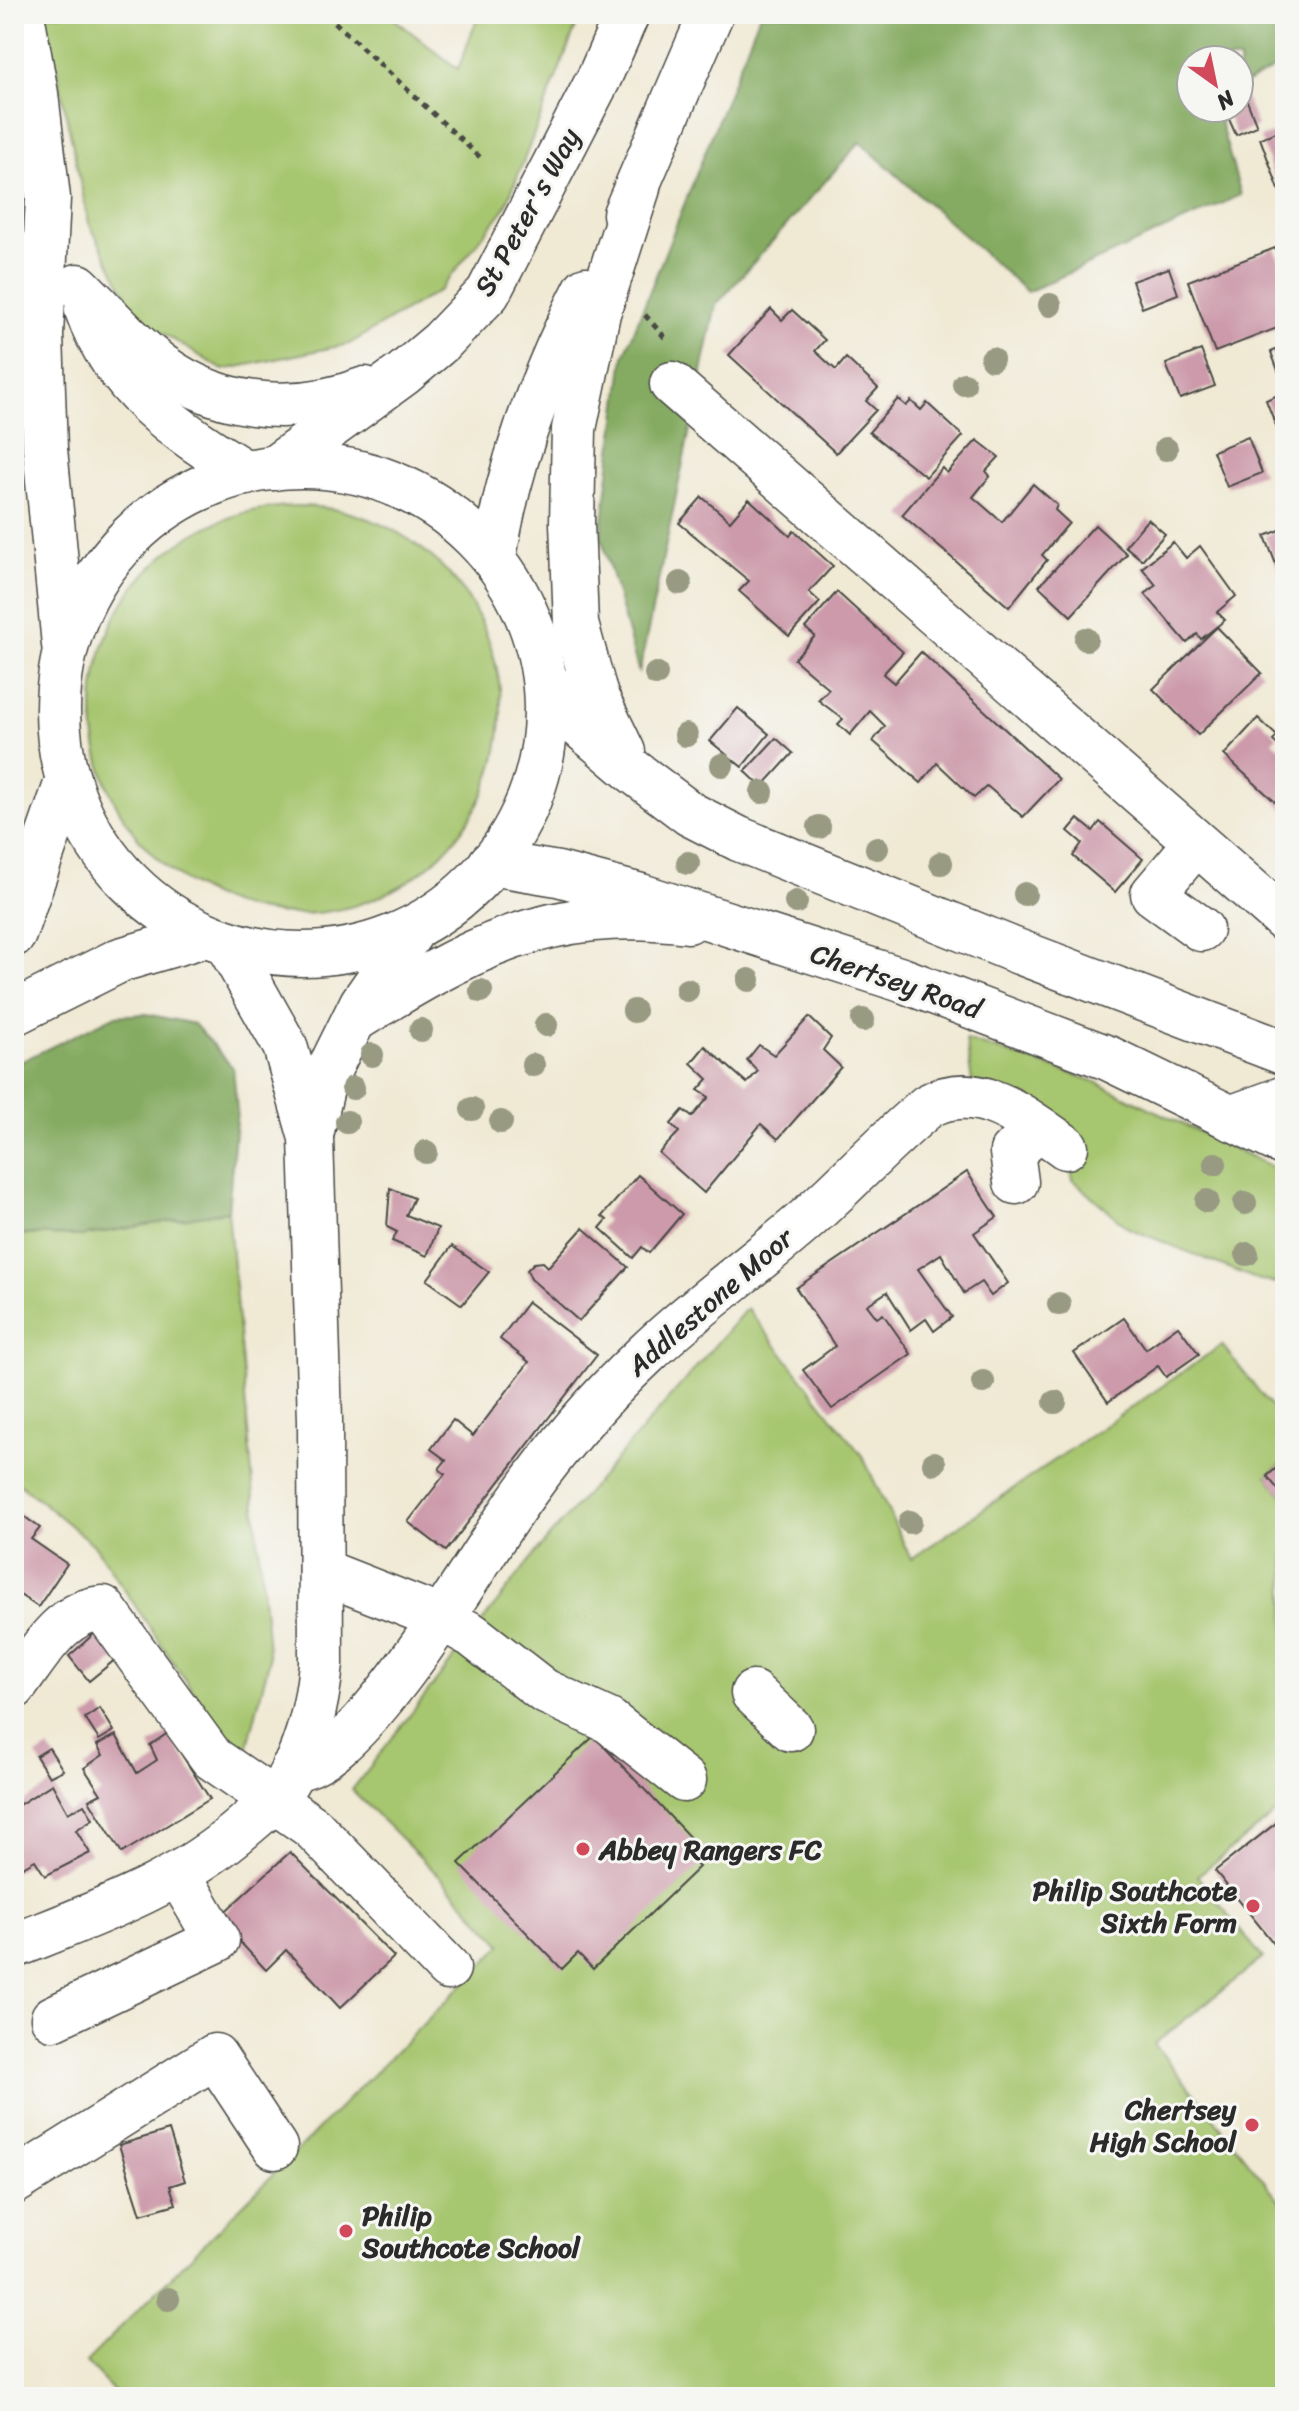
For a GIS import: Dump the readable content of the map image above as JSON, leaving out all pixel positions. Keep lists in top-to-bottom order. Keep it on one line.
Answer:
{"streets":{"main road":["St Peter's Way","Chertsey Road","Addlestone Moor"]},"places":["Abbey Rangers FC","Philip Southcote Sixth Form","Chertsey High School","Philip Southcote School"],"north":"bottom right"}
